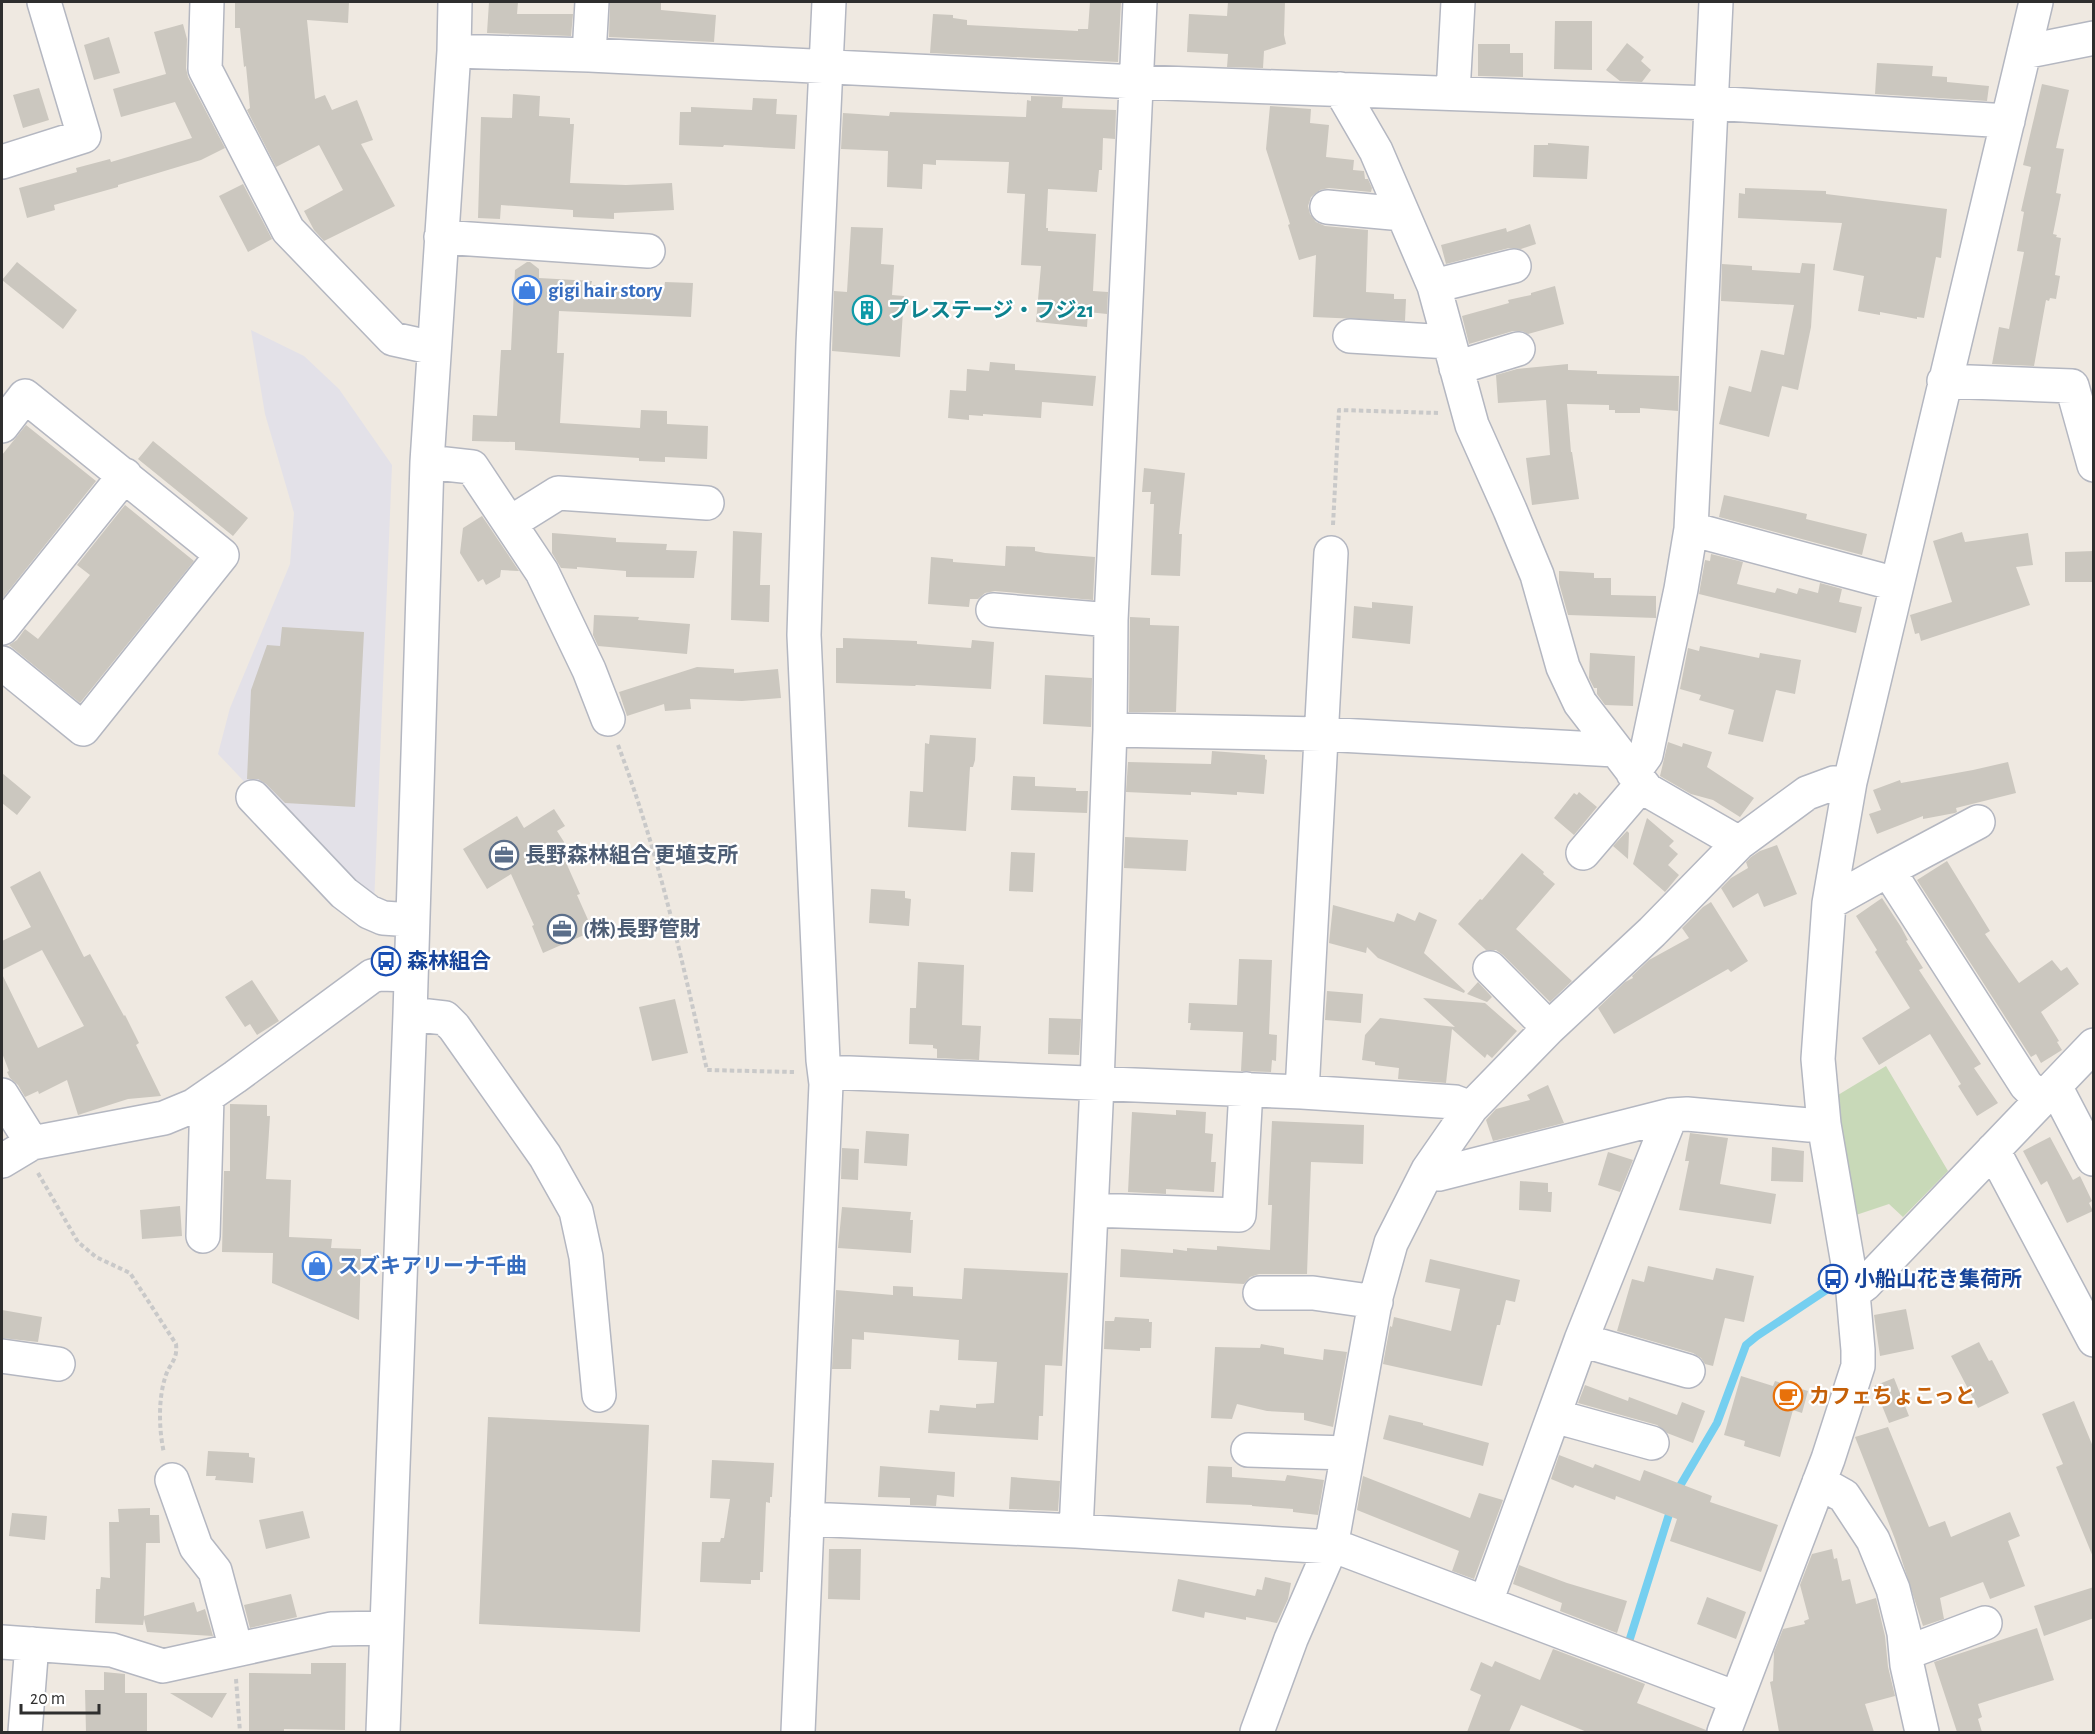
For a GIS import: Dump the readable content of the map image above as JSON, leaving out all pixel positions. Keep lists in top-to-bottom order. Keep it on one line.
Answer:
{"places":{"shop":["gigi hair story","スズキアリーナ千曲"],"building":["プレステージ・フジ21"],"office":["長野森林組合 更埴支所","(株)長野管財"],"bus stop":["森林組合","小船山花き集荷所"],"cafe":["カフェちょこっと"]},"scale_bar":"20 m"}
